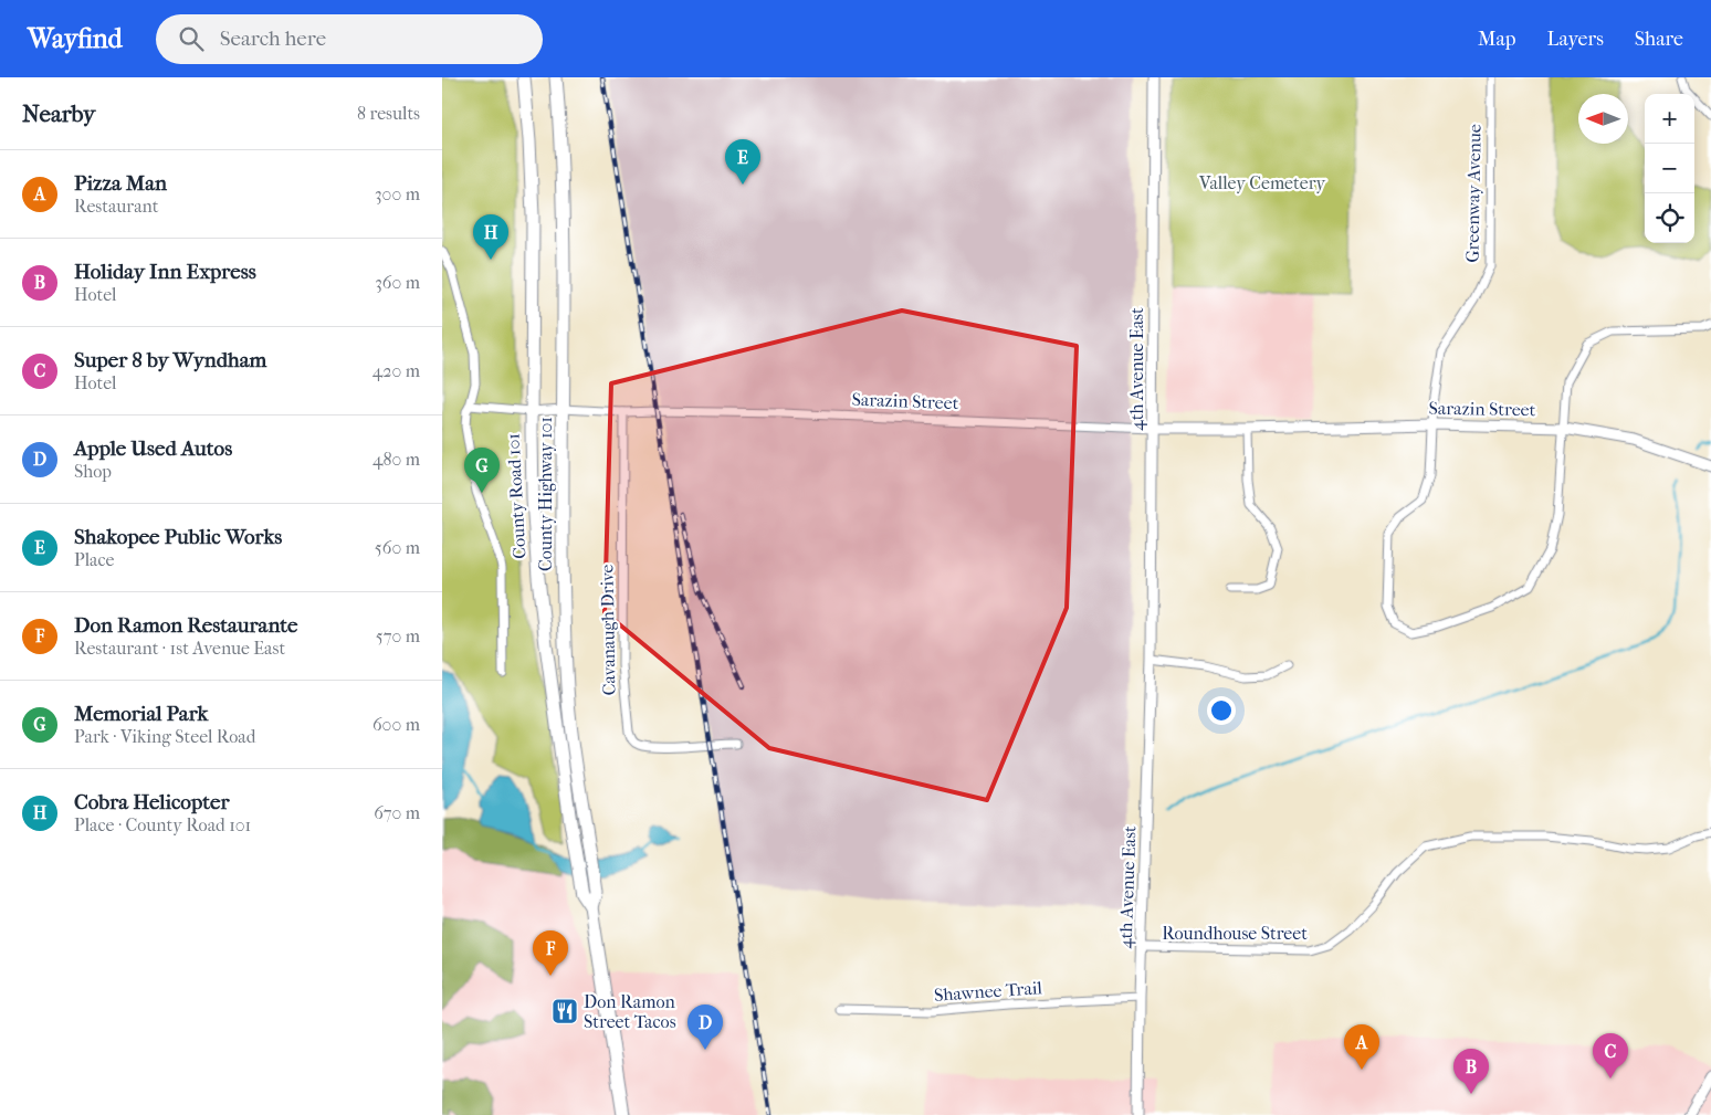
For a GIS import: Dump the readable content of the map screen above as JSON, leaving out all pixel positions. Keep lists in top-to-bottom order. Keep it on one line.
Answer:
{"streets":{"main road":["County Highway 101","County Road 101"],"street":["Greenway Avenue","4th Avenue East","Sarazin Street","Cavanaugh Drive","Roundhouse Street","Shawnee Trail"]},"crossings":[["Greenway Avenue","Sarazin Street"],["4th Avenue East","Sarazin Street"],["4th Avenue East","Roundhouse Street"],["4th Avenue East","Shawnee Trail"],["Sarazin Street","County Highway 101"],["Sarazin Street","County Road 101"],["Sarazin Street","Cavanaugh Drive"],["County Highway 101","County Road 101"]],"parks":["Valley Cemetery"],"places":{"restaurant":["Don Ramon Street Tacos"]},"north":"left","page":{"header":"Wayfind","search":"Search here","nav":["Map","Layers","Share"],"heading":["Nearby","8 results"],"map_buttons":["+","−"],"pins":["E","H","G","F","D","A","C","B"],"list":[{"mark":"A","name":"Pizza Man","note":"Restaurant","value":"300 m"},{"mark":"B","name":"Holiday Inn Express","note":"Hotel","value":"360 m"},{"mark":"C","name":"Super 8 by Wyndham","note":"Hotel","value":"420 m"},{"mark":"D","name":"Apple Used Autos","note":"Shop","value":"480 m"},{"mark":"E","name":"Shakopee Public Works","note":"Place","value":"560 m"},{"mark":"F","name":"Don Ramon Restaurante","note":"Restaurant · 1st Avenue East","value":"570 m"},{"mark":"G","name":"Memorial Park","note":"Park · Viking Steel Road","value":"600 m"},{"mark":"H","name":"Cobra Helicopter","note":"Place · County Road 101","value":"670 m"}]}}
